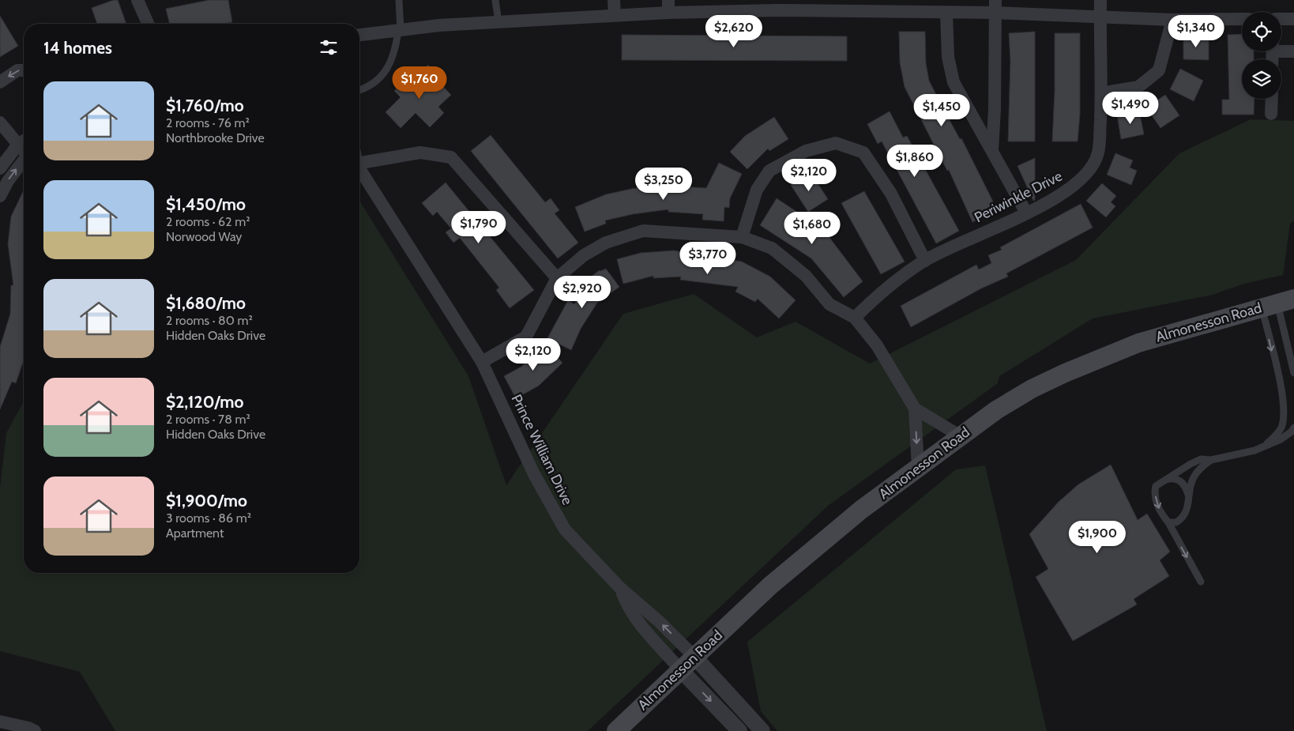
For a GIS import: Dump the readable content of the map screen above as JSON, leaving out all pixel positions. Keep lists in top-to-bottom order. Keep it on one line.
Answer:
{"streets":{"main road":["Almonesson Road"],"street":["Periwinkle Drive","Prince William Drive"]},"crossings":[["Almonesson Road","Prince William Drive"]],"page":{"price":["$2,620","$1,340","$1,760","$1,490","$1,450","$1,860","$2,120","$3,250","$1,790","$1,680","$3,770","$2,920","$2,120","$1,900"],"heading":"14 homes","list":[{"name":"$1,760/mo","note":"2 rooms · 76 m² · Northbrooke Drive"},{"name":"$1,450/mo","note":"2 rooms · 62 m² · Norwood Way"},{"name":"$1,680/mo","note":"2 rooms · 80 m² · Hidden Oaks Drive"},{"name":"$2,120/mo","note":"2 rooms · 78 m² · Hidden Oaks Drive"},{"name":"$1,900/mo","note":"3 rooms · 86 m² · Apartment"}]}}
